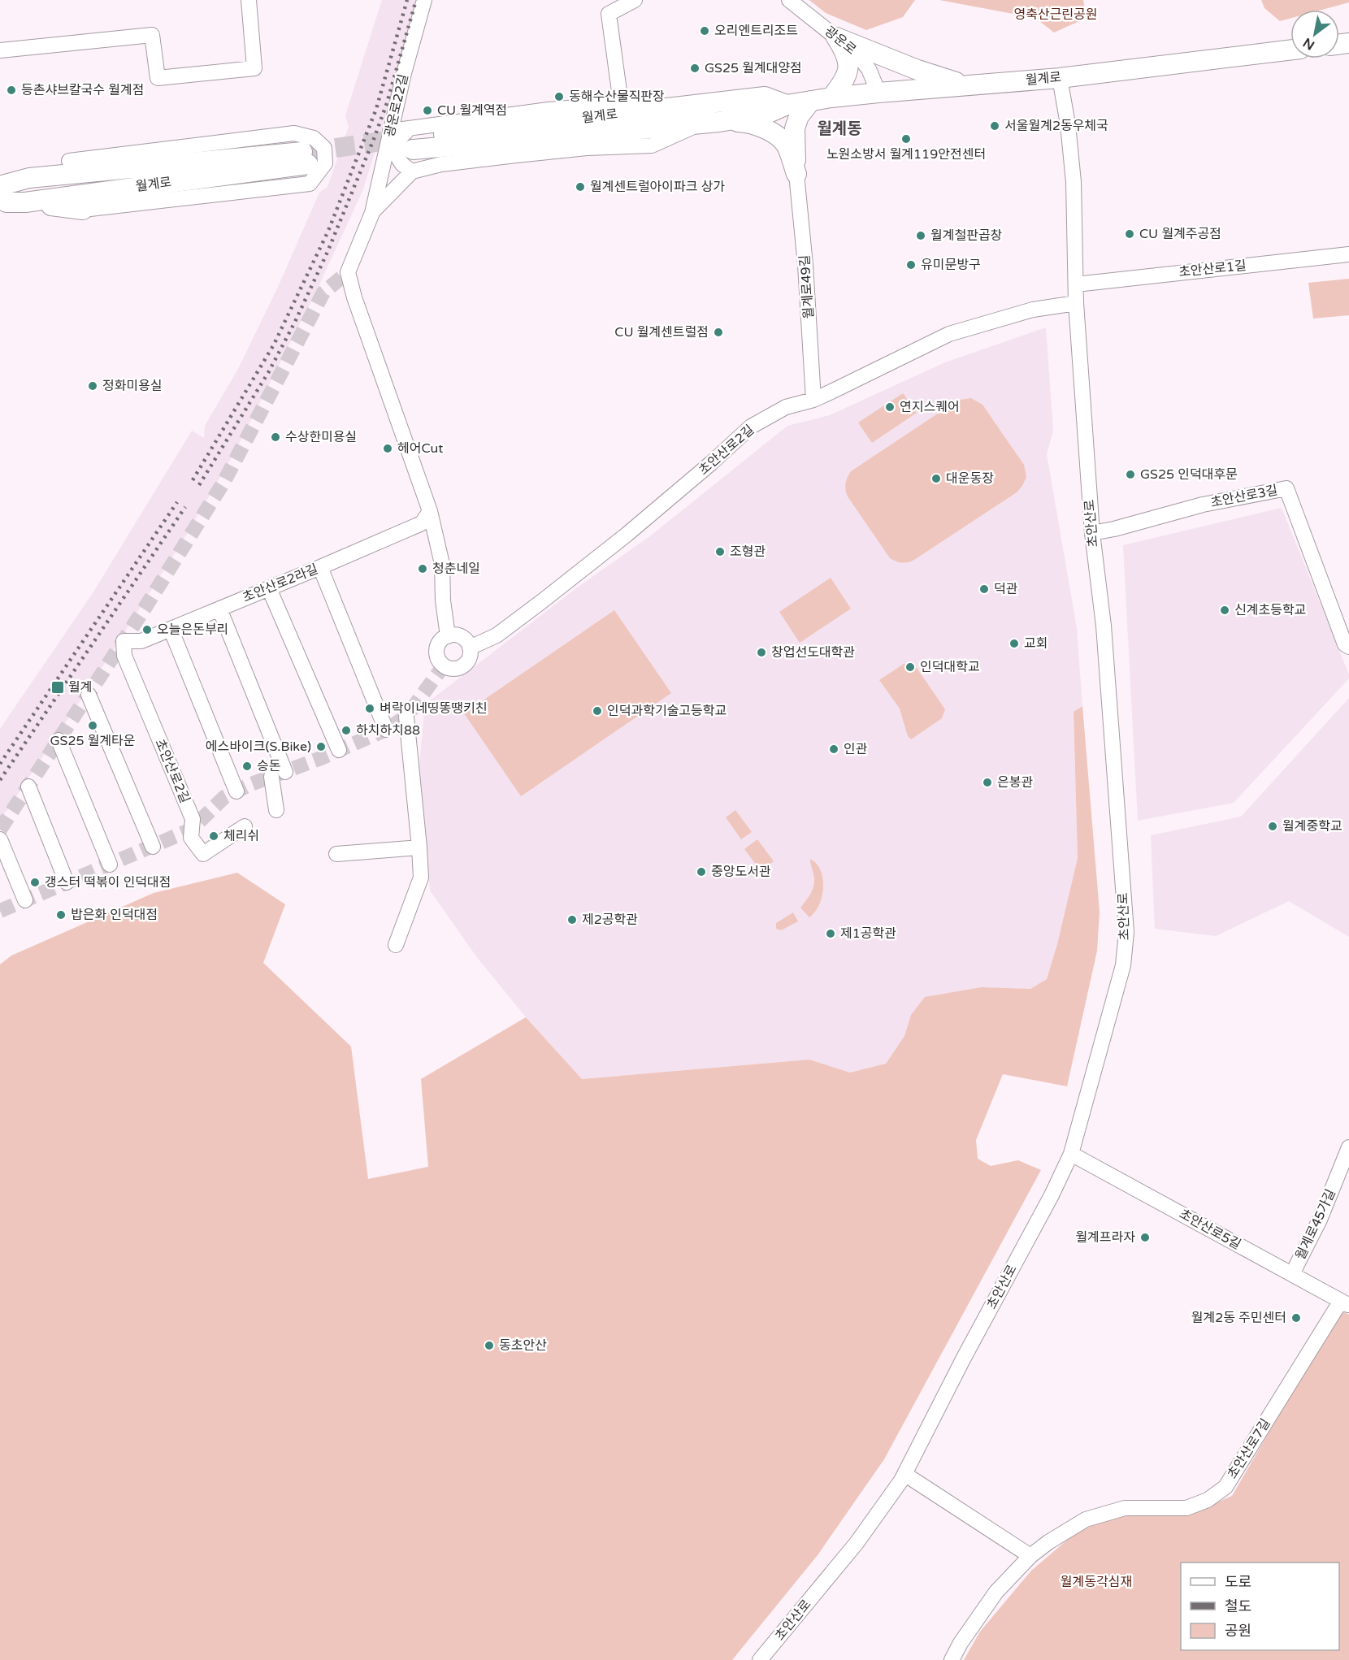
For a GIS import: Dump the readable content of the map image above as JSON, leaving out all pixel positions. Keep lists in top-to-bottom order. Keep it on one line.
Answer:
{"streets":{"main road":["월계로"],"street":["광운로","광운로22길","초안산로1길","월계로49길","초안산로2길","초안산로3길","초안산로","초안산로2라길","월계로45가길","초안산로5길","초안산로7길"]},"crossings":[["광운로","월계로"],["월계로","초안산로"],["초안산로1길","초안산로"],["월계로49길","초안산로2길"],["초안산로2길","초안산로"],["초안산로2길","초안산로2라길"],["초안산로3길","초안산로"],["초안산로","초안산로5길"],["월계로45가길","초안산로5길"],["초안산로5길","초안산로7길"]],"districts":["월계동"],"parks":["영축산근린공원","월계동각심재"],"places":{"other":["오리엔트리조트","GS25 월계대양점","등촌샤브칼국수 월계점","동해수산물직판장","CU 월계역점","서울월계2동우체국","노원소방서 월계119안전센터","월계센트럴아이파크 상가","CU 월계주공점","월계철판곱창","유미문방구","CU 월계센트럴점","정화미용실","연지스퀘어","수상한미용실","헤어Cut","GS25 인덕대후문","대운동장","조형관","청춘네일","덕관","신계초등학교","오늘은돈부리","교회","창업선도대학관","인덕대학교","벼락이네띵똥땡키친","인덕과학기술고등학교","GS25 월계타운","하치하치88","에스바이크(S.Bike)","인관","승돈","은봉관","월계중학교","체리쉬","중앙도서관","갱스터 떡볶이 인덕대점","밥은화 인덕대점","제2공학관","제1공학관","월계프라자","월계2동 주민센터","동초안산"],"transit":["월계"]},"legend":["도로","철도","공원"],"north":"bottom left"}
